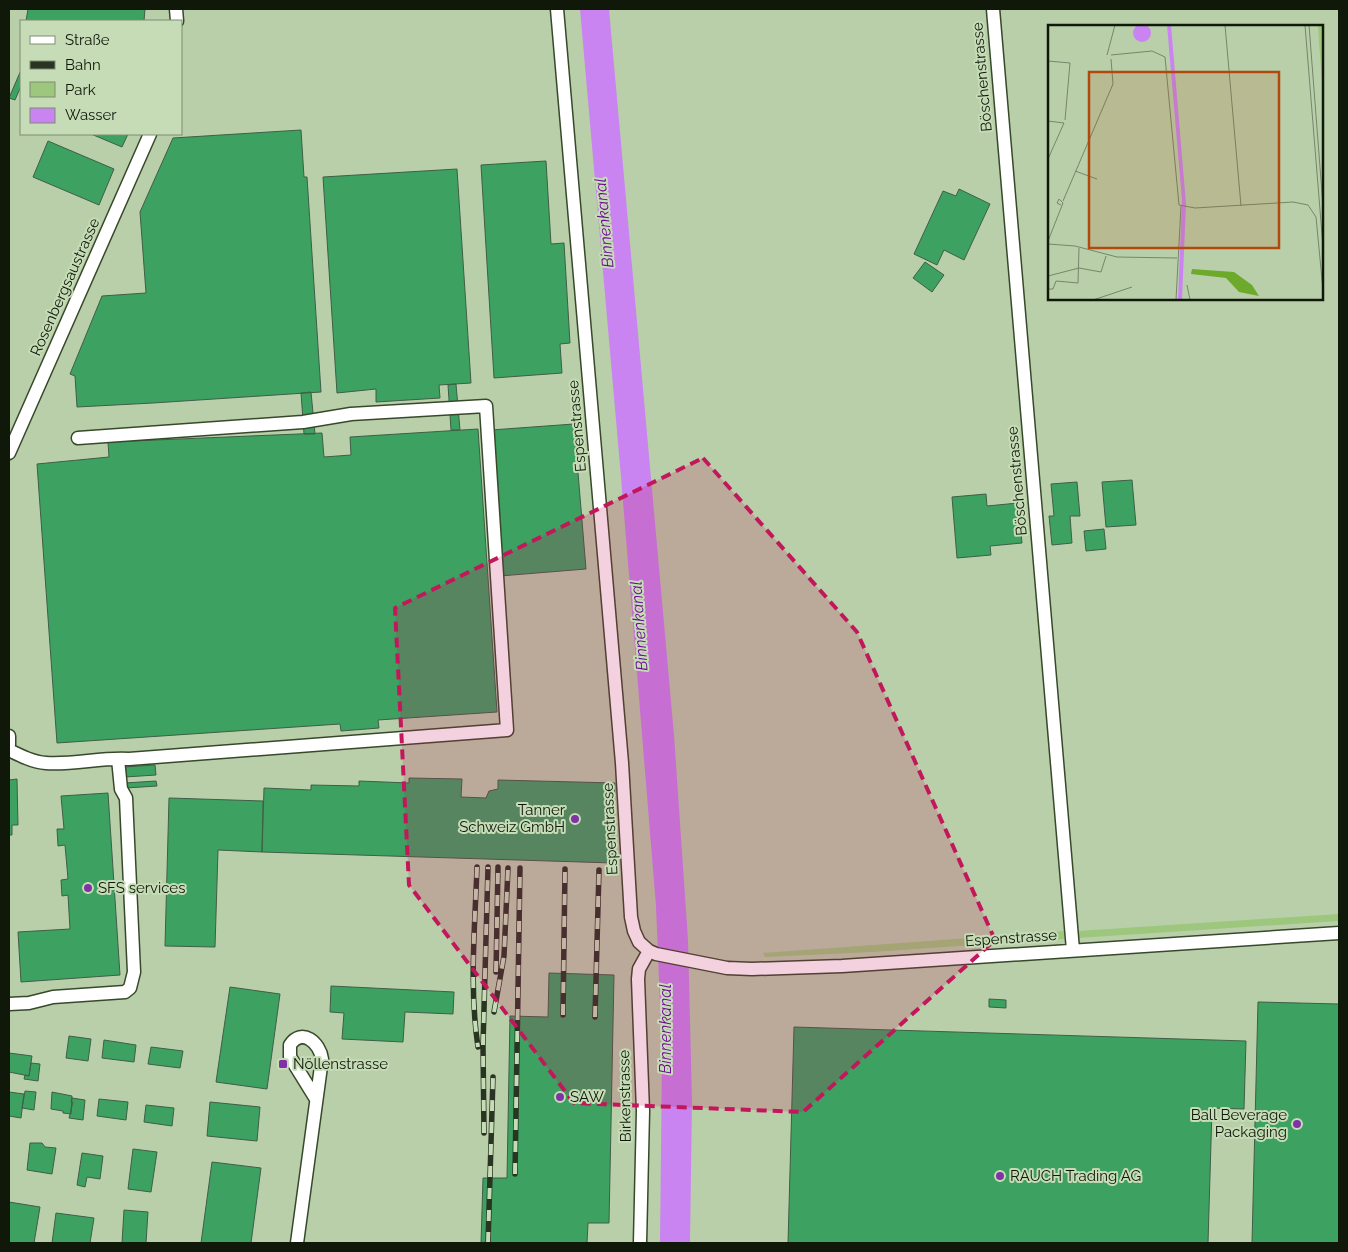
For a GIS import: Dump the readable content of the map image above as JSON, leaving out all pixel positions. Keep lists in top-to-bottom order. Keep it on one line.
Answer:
{"streets":{"street":["Böschenstrasse","Rosenbergsaustrasse","Espenstrasse","Birkenstrasse"]},"crossings":[["Böschenstrasse","Espenstrasse"],["Espenstrasse","Birkenstrasse"]],"water":["Binnenkanal"],"places":{"other":["Tanner Schweiz GmbH","SFS services","SAW","Ball Beverage Packaging","RAUCH Trading AG"],"transit":["Nöllenstrasse"]},"legend":["Straße","Bahn","Park","Wasser"]}
